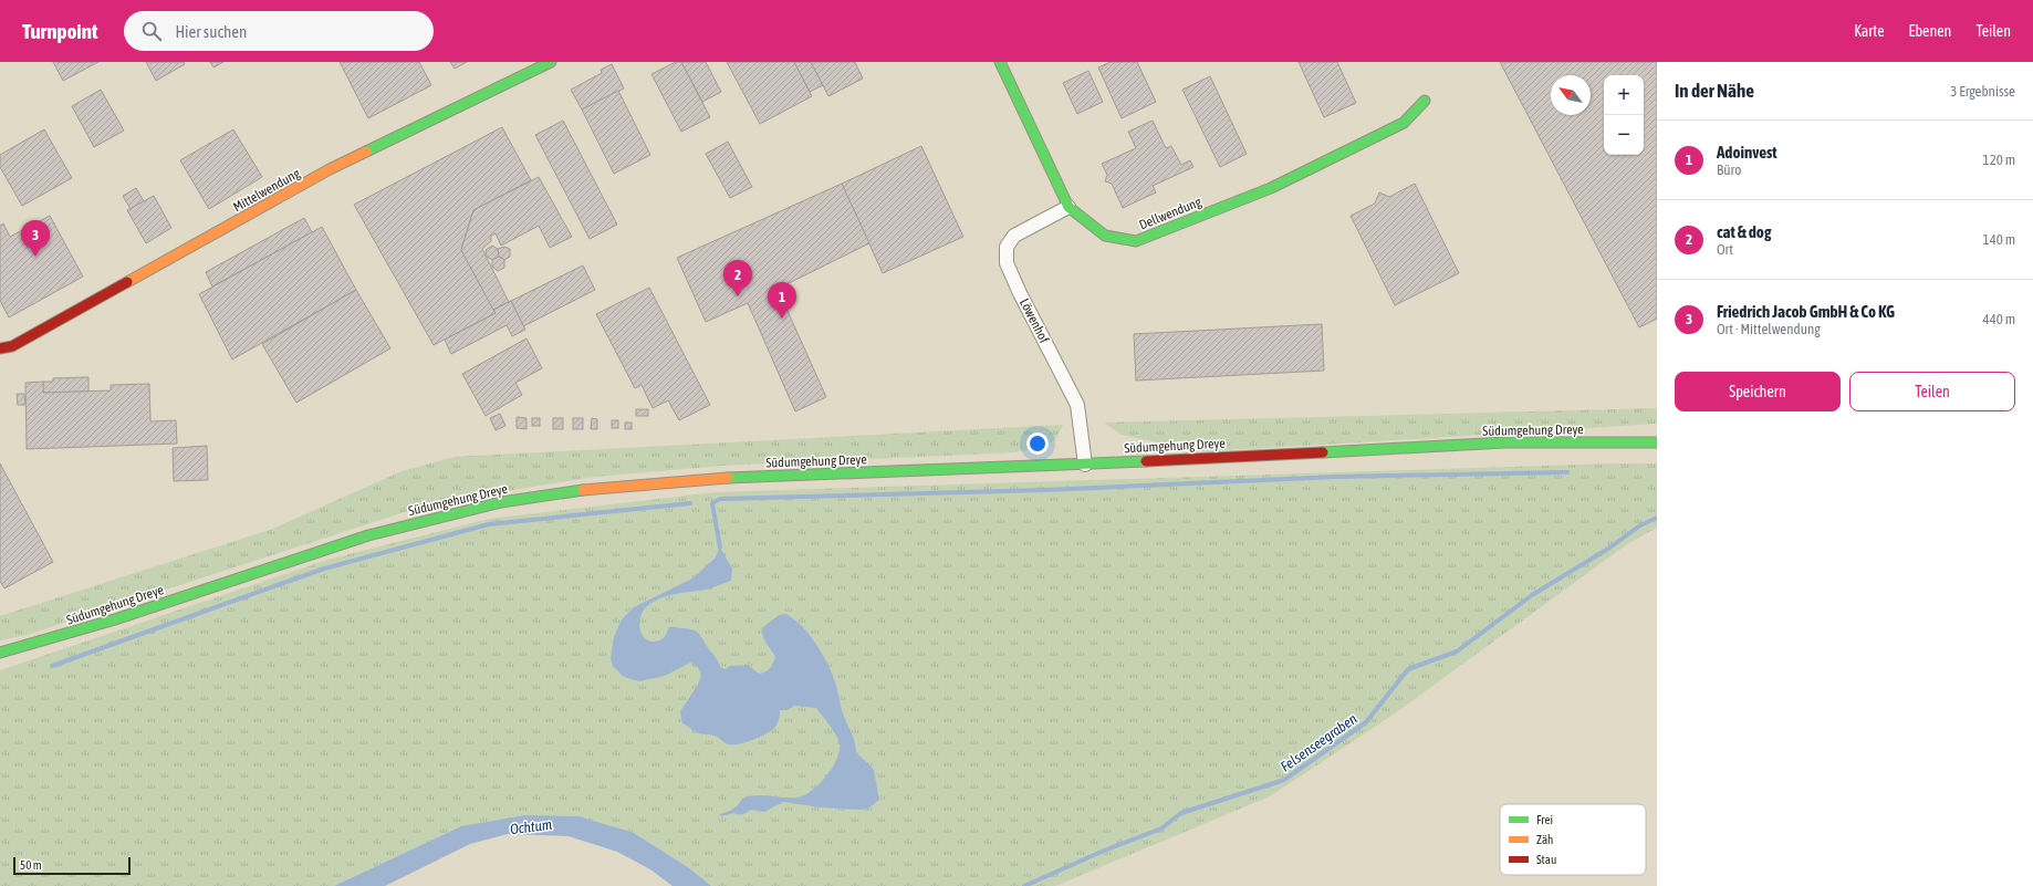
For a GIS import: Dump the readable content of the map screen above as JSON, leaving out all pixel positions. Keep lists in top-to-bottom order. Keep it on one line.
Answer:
{"streets":{"main road":["Mittelwendung","Dellwendung","Südumgehung Dreye"],"street":["Löwenhof"]},"crossings":[["Dellwendung","Löwenhof"],["Löwenhof","Südumgehung Dreye"]],"water":["Felsenseegraben","Ochtum"],"legend":["Frei","Zäh","Stau"],"scale_bar":"50 m","north":"top left","page":{"header":"Turnpoint","search":"Hier suchen","nav":["Karte","Ebenen","Teilen"],"heading":["In der Nähe","3 Ergebnisse"],"map_buttons":["+","−"],"list":[{"mark":"1","name":"Adoinvest","note":"Büro","value":"120 m"},{"mark":"2","name":"cat & dog","note":"Ort","value":"140 m"},{"mark":"3","name":"Friedrich Jacob GmbH & Co KG","note":"Ort · Mittelwendung","value":"440 m"}],"pins":["3","2","1"],"buttons":["Speichern","Teilen"],"scale":"50 m"}}
